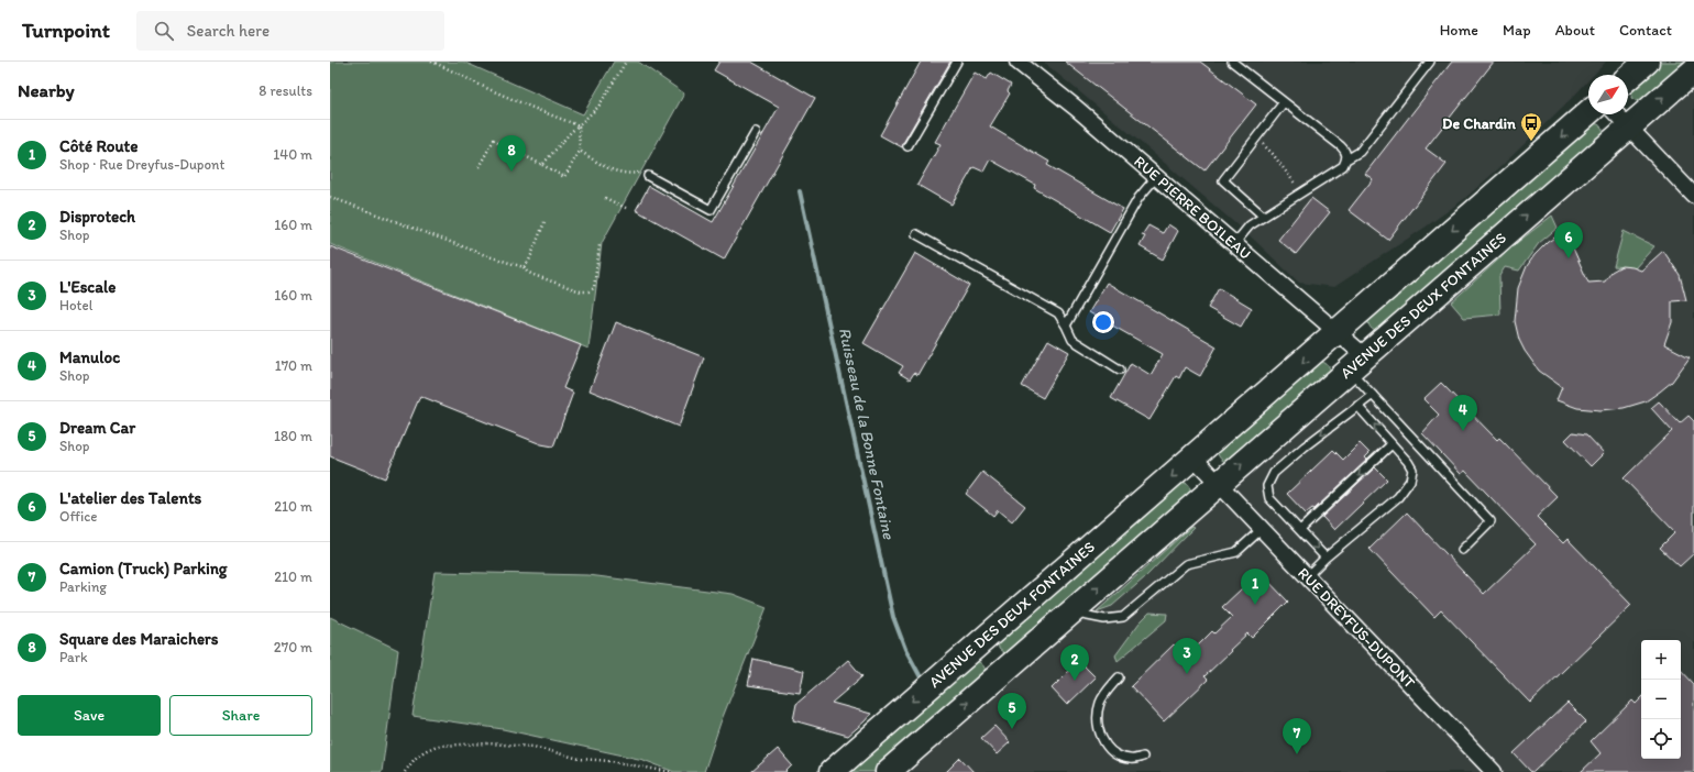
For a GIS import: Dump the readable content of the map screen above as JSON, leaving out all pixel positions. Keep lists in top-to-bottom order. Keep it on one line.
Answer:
{"streets":{"main road":["AVENUE DES DEUX FONTAINES"],"street":["RUE PIERRE BOILEAU","RUE DREYFUS-DUPONT"]},"crossings":[["RUE PIERRE BOILEAU","AVENUE DES DEUX FONTAINES"],["AVENUE DES DEUX FONTAINES","RUE DREYFUS-DUPONT"]],"water":["Ruisseau de la Bonne Fontaine"],"places":{"bus stop":["De Chardin"]},"north":"top right","page":{"header":"Turnpoint","search":"Search here","nav":["Home","Map","About","Contact"],"heading":["Nearby","8 results"],"list":[{"mark":"1","name":"Côté Route","note":"Shop · Rue Dreyfus-Dupont","value":"140 m"},{"mark":"2","name":"Disprotech","note":"Shop","value":"160 m"},{"mark":"3","name":"L'Escale","note":"Hotel","value":"160 m"},{"mark":"4","name":"Manuloc","note":"Shop","value":"170 m"},{"mark":"5","name":"Dream Car","note":"Shop","value":"180 m"},{"mark":"6","name":"L'atelier des Talents","note":"Office","value":"210 m"},{"mark":"7","name":"Camion (Truck) Parking","note":"Parking","value":"210 m"},{"mark":"8","name":"Square des Maraichers","note":"Park","value":"270 m"}],"pins":["8","6","4","1","3","2","5","7"],"map_buttons":["+","−"],"buttons":["Save","Share"]}}
